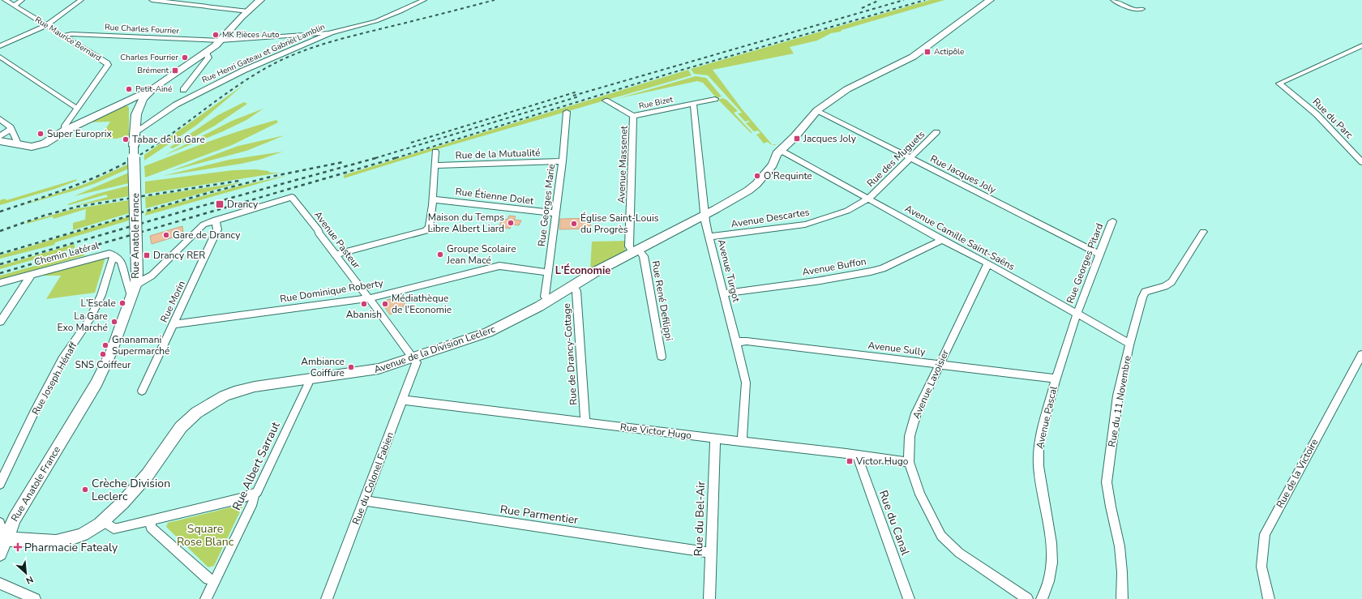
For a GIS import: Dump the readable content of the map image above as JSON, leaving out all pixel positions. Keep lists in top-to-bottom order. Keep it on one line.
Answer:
{"streets":{"street":["Rue Charles Fourrier","Rue Maurice Bernard","Rue Henri Gateau et Gabriel Lamblin","Rue Bizet","Rue du Parc","Rue de la Mutualité","Rue des Muguets","Avenue Massenet","Rue Jacques Joly","Rue Étienne Dolet","Rue Georges Marie","Avenue Descartes","Rue Anatole France","Avenue Camille Saint-Saëns","Avenue Pasteur","Chemin Latéral","Rue Georges Pitard","Avenue Buffon","Avenue Turgot","Rue Dominique Roberty","Rue René Defilippi","Rue Morin","Avenue Sully","Avenue de la Division Leclerc","Rue de Drancy-Cottage","Rue Joseph Hénaff","Avenue Lavoisier","Rue du 11 Novembre","Avenue Pascal","Rue Victor Hugo","Rue Albert Sarraut","Rue de la Victoire","Rue du Colonel Fabien","Rue Parmentier","Rue du Bel-Air","Rue du Canal"]},"crossings":[["Rue Charles Fourrier","Rue Maurice Bernard"],["Rue Charles Fourrier","Rue Henri Gateau et Gabriel Lamblin"],["Rue Charles Fourrier","Rue Anatole France"],["Rue Henri Gateau et Gabriel Lamblin","Rue Anatole France"],["Rue Bizet","Avenue Massenet"],["Rue Bizet","Avenue Turgot"],["Rue de la Mutualité","Rue Georges Marie"],["Rue des Muguets","Rue Jacques Joly"],["Rue des Muguets","Avenue Descartes"],["Rue des Muguets","Avenue Camille Saint-Saëns"],["Avenue Massenet","Rue René Defilippi"],["Avenue Massenet","Avenue de la Division Leclerc"],["Rue Jacques Joly","Rue Georges Pitard"],["Rue Étienne Dolet","Rue Georges Marie"],["Rue Georges Marie","Rue Dominique Roberty"],["Rue Georges Marie","Avenue de la Division Leclerc"],["Avenue Descartes","Avenue Camille Saint-Saëns"],["Avenue Descartes","Avenue Turgot"],["Rue Anatole France","Chemin Latéral"],["Rue Anatole France","Avenue de la Division Leclerc"],["Avenue Camille Saint-Saëns","Rue Georges Pitard"],["Avenue Camille Saint-Saëns","Avenue Buffon"],["Avenue Camille Saint-Saëns","Avenue de la Division Leclerc"],["Avenue Camille Saint-Saëns","Avenue Lavoisier"],["Avenue Camille Saint-Saëns","Rue du 11 Novembre"],["Avenue Camille Saint-Saëns","Avenue Pascal"],["Avenue Pasteur","Rue Dominique Roberty"],["Avenue Pasteur","Rue Morin"],["Avenue Pasteur","Avenue de la Division Leclerc"],["Avenue Pasteur","Rue du Colonel Fabien"],["Chemin Latéral","Rue Joseph Hénaff"],["Rue Georges Pitard","Avenue Pascal"],["Avenue Buffon","Avenue Turgot"],["Avenue Turgot","Avenue Sully"],["Avenue Turgot","Avenue de la Division Leclerc"],["Avenue Turgot","Rue Victor Hugo"],["Rue Dominique Roberty","Rue Morin"],["Rue René Defilippi","Avenue de la Division Leclerc"],["Avenue Sully","Avenue Lavoisier"],["Avenue Sully","Avenue Pascal"],["Avenue de la Division Leclerc","Rue de Drancy-Cottage"],["Avenue de la Division Leclerc","Rue Albert Sarraut"],["Avenue de la Division Leclerc","Rue du Colonel Fabien"],["Rue de Drancy-Cottage","Rue Victor Hugo"],["Avenue Lavoisier","Rue Victor Hugo"],["Rue Victor Hugo","Rue du Colonel Fabien"],["Rue Victor Hugo","Rue du Bel-Air"],["Rue Victor Hugo","Rue du Canal"],["Rue du Colonel Fabien","Rue Parmentier"],["Rue Parmentier","Rue du Bel-Air"]],"districts":["L'Économie"],"parks":["Square Rose Blanc"],"places":{"other":["MK Pièces Auto","Charles Fourrier","Petit-Ainé","Super Europrix","Tabac de la Gare","O'Requinte","Maison du Temps Libre Albert Liard","Église Saint-Louis du Progrès","Gare de Drancy","Groupe Scolaire Jean Macé","L'Escale","Abanish","Médiathèque de l'Economie","La Gare Exo Marché","Gnanamani Supermarché","SNS Coiffeur","Ambiance Coiffure","Crèche Division Leclerc"],"transit":["Actipôle","Brément","Jacques Joly","Drancy","Drancy RER","Victor Hugo"],"health":["Pharmacie Fatealy"]},"north":"bottom right"}
